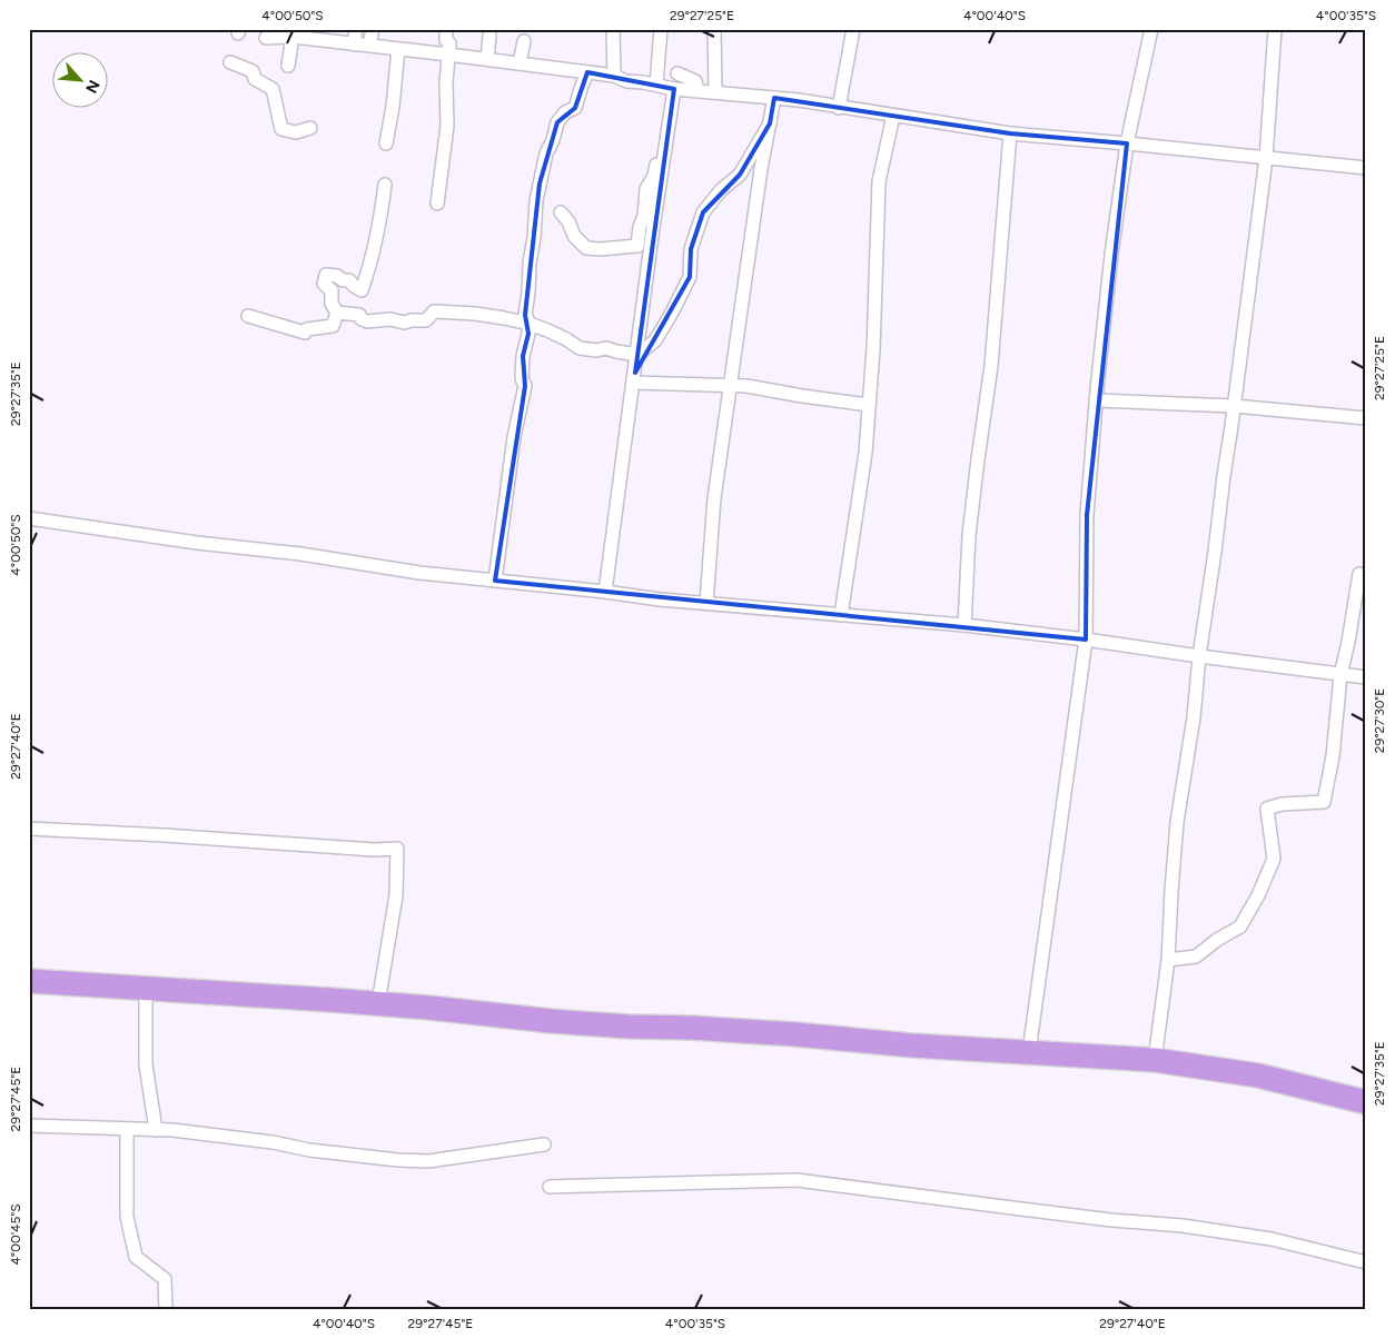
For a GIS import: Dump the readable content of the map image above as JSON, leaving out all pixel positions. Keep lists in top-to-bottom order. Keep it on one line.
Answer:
{"north":"bottom right","coordinates":["4°00'50\"S","29°27'25\"E","4°00'40\"S","4°00'35\"S","29°27'35\"E","29°27'30\"E","29°27'40\"E","29°27'45\"E","4°00'45\"S"]}
